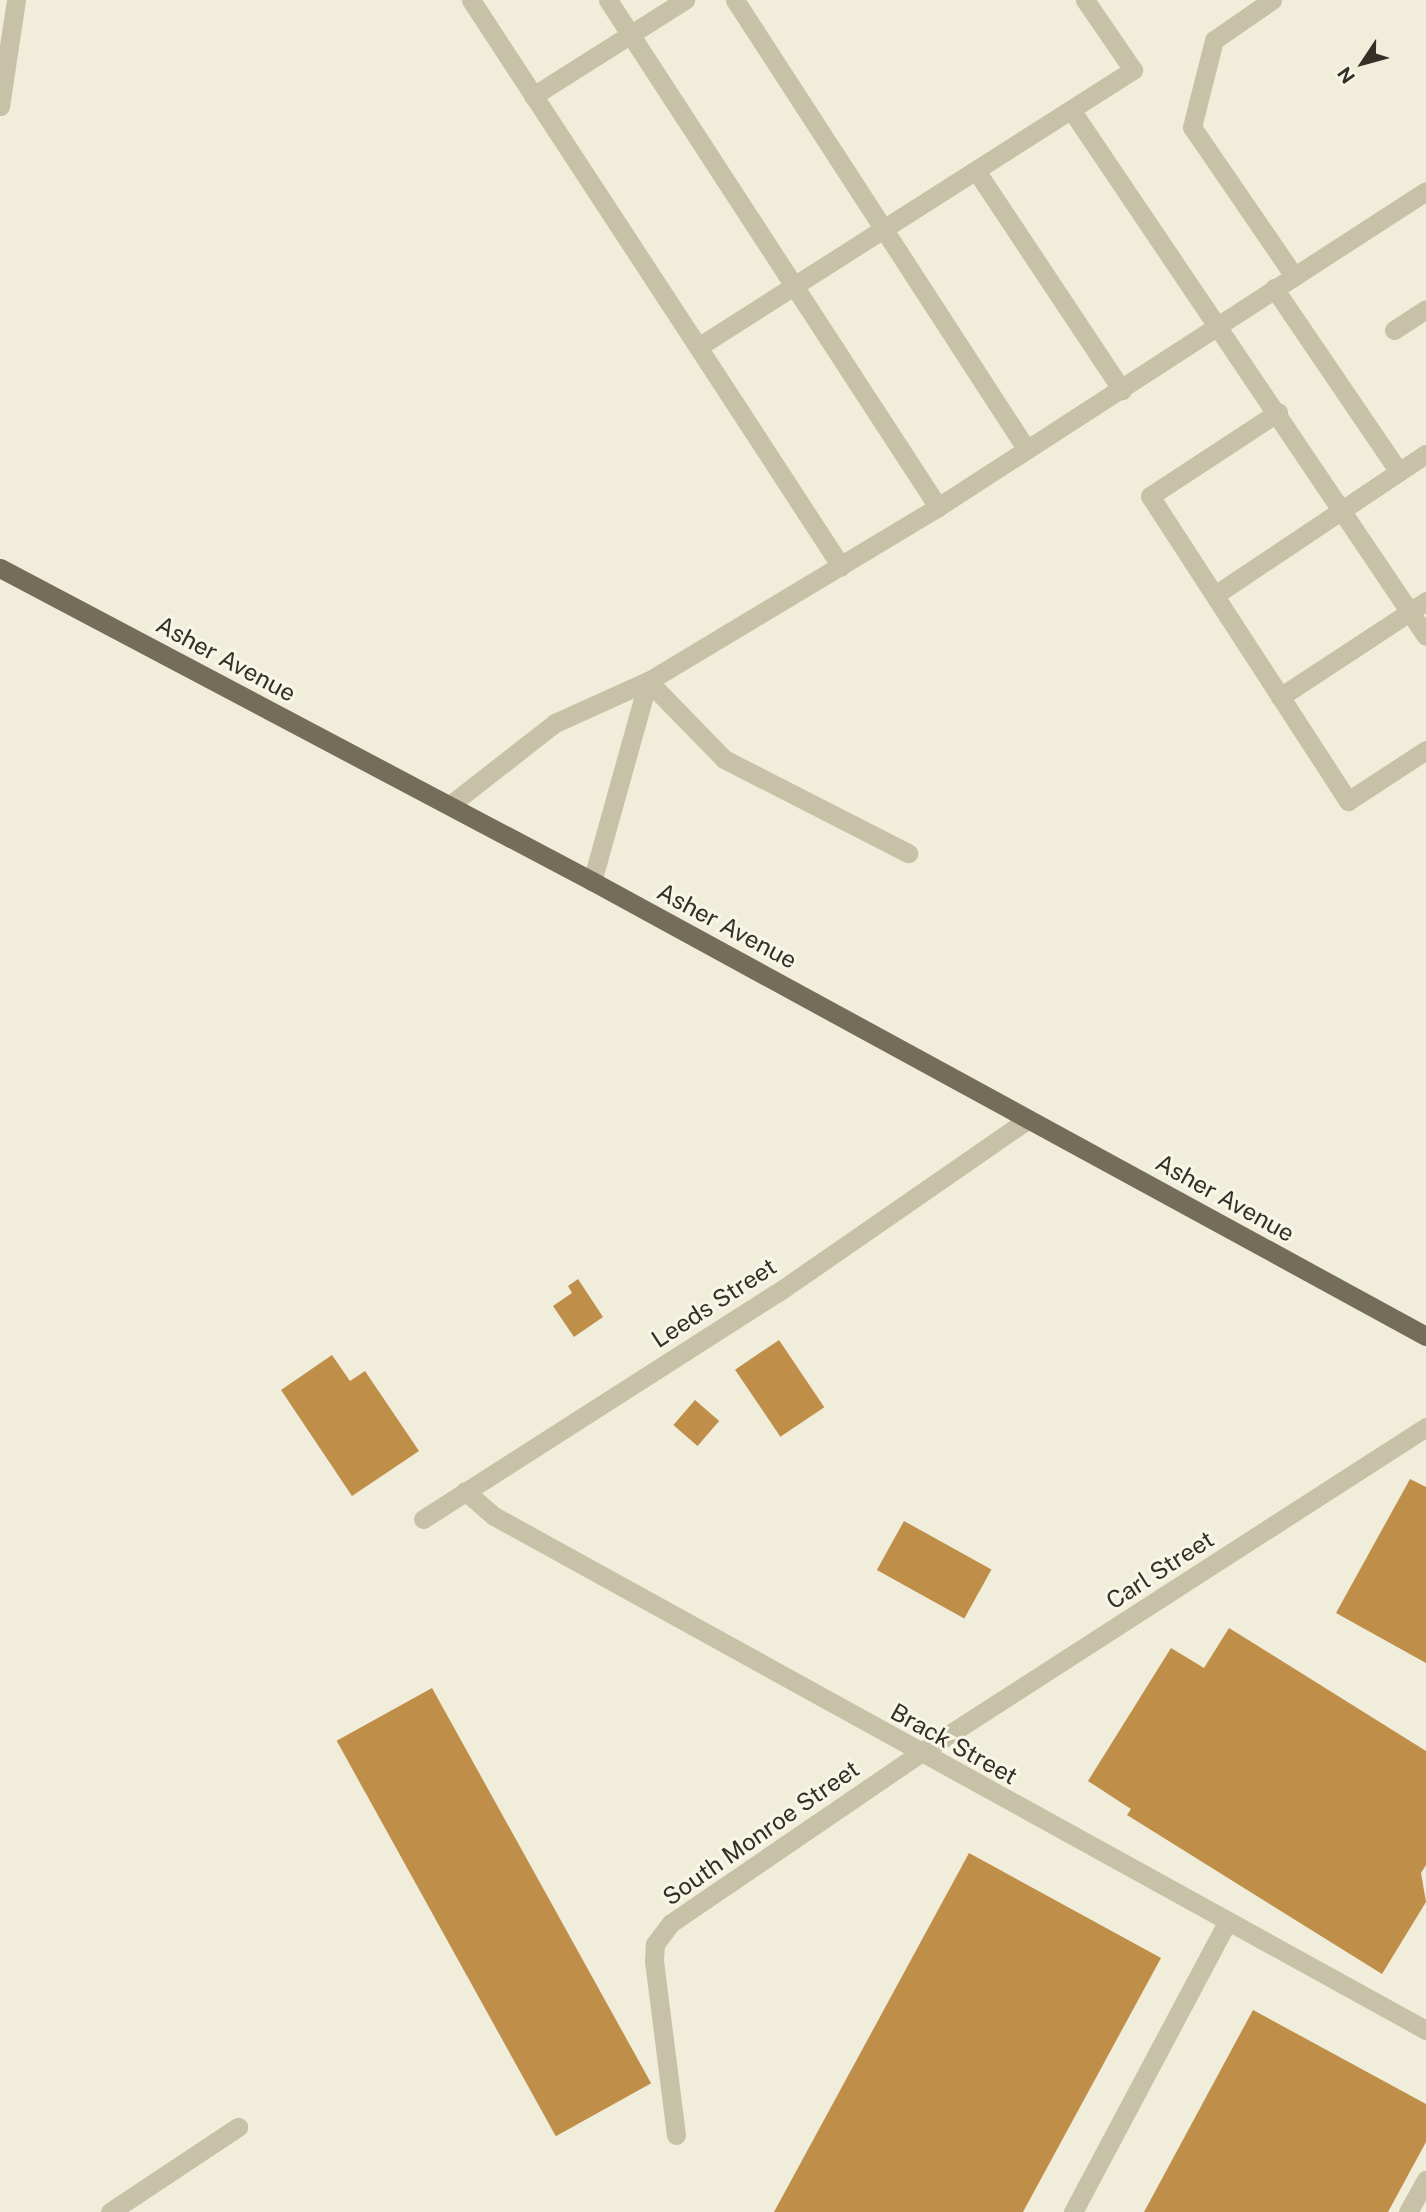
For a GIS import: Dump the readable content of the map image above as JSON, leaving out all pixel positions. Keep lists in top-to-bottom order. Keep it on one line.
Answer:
{"streets":{"main road":["Asher Avenue"],"street":["Leeds Street","Carl Street","Brack Street","South Monroe Street"]},"crossings":[["Asher Avenue","Leeds Street"],["Leeds Street","Brack Street"],["Carl Street","Brack Street"],["Carl Street","South Monroe Street"],["Brack Street","South Monroe Street"]],"north":"bottom left"}
